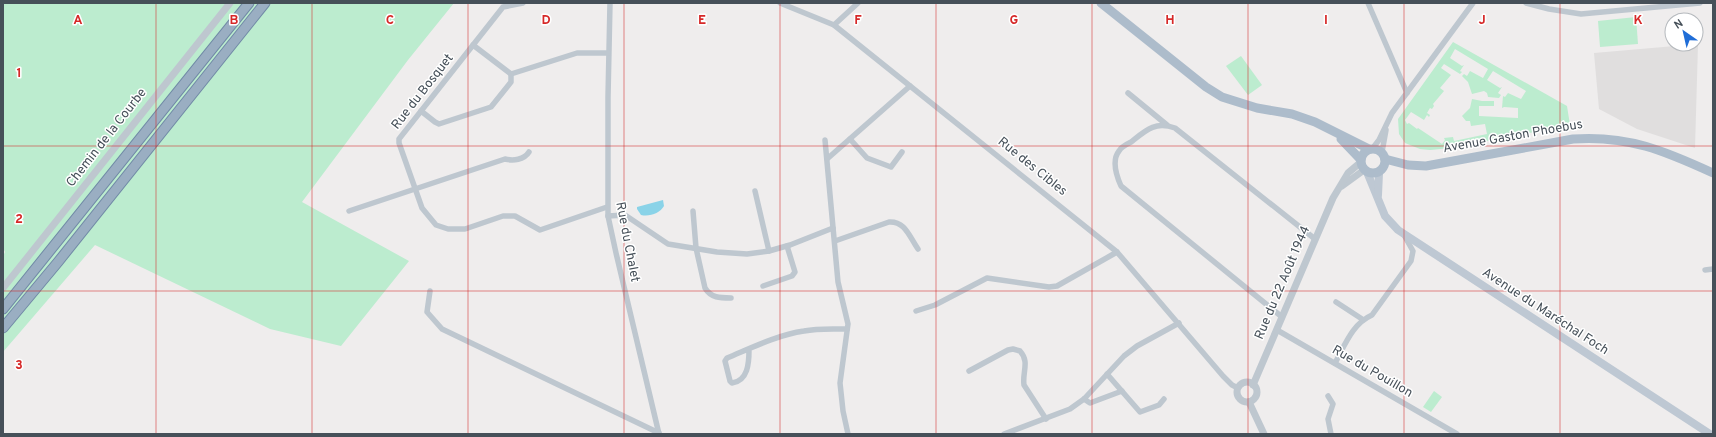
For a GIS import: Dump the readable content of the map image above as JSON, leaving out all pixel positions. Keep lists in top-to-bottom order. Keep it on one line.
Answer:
{"streets":{"main road":["Avenue Gaston Phoebus","Avenue du Maréchal Foch"],"street":["Rue du Bosquet","Chemin de la Courbe","Rue des Cibles","Rue du Chalet","Rue du 22 Août 1944","Rue du Pouillon"]},"crossings":[["Rue du Bosquet","Rue du Chalet"],["Avenue Gaston Phoebus","Rue du 22 Août 1944"],["Avenue Gaston Phoebus","Avenue du Maréchal Foch"],["Rue des Cibles","Rue du 22 Août 1944"],["Rue du 22 Août 1944","Avenue du Maréchal Foch"],["Rue du 22 Août 1944","Rue du Pouillon"]],"north":"top left","grid":{"columns":["A","B","C","D","E","F","G","H","I","J","K"],"rows":["1","2","3"]}}
